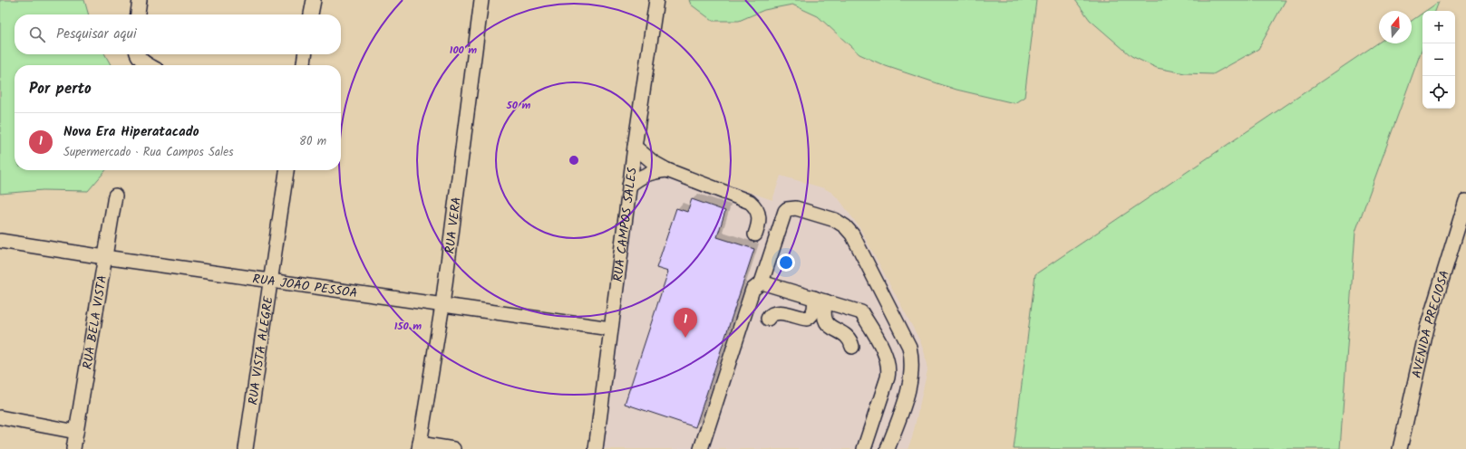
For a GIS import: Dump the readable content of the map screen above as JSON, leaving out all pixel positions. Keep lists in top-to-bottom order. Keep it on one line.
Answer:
{"streets":{"street":["RUA VERA","RUA CAMPOS SALES","RUA JOÃO PESSOA","RUA BELA VISTA","AVENIDA PRECIOSA","RUA VISTA ALEGRE"]},"crossings":[["RUA VERA","RUA JOÃO PESSOA"],["RUA CAMPOS SALES","RUA JOÃO PESSOA"],["RUA JOÃO PESSOA","RUA BELA VISTA"],["RUA JOÃO PESSOA","RUA VISTA ALEGRE"]],"north":"top","page":{"map_buttons":["+","−"],"search":"Pesquisar aqui","heading":"Por perto","list":[{"mark":"1","name":"Nova Era Hiperatacado","note":"Supermercado · Rua Campos Sales","value":"80 m"}],"pins":"1"},"rings":["100 m","50 m","150 m"]}
